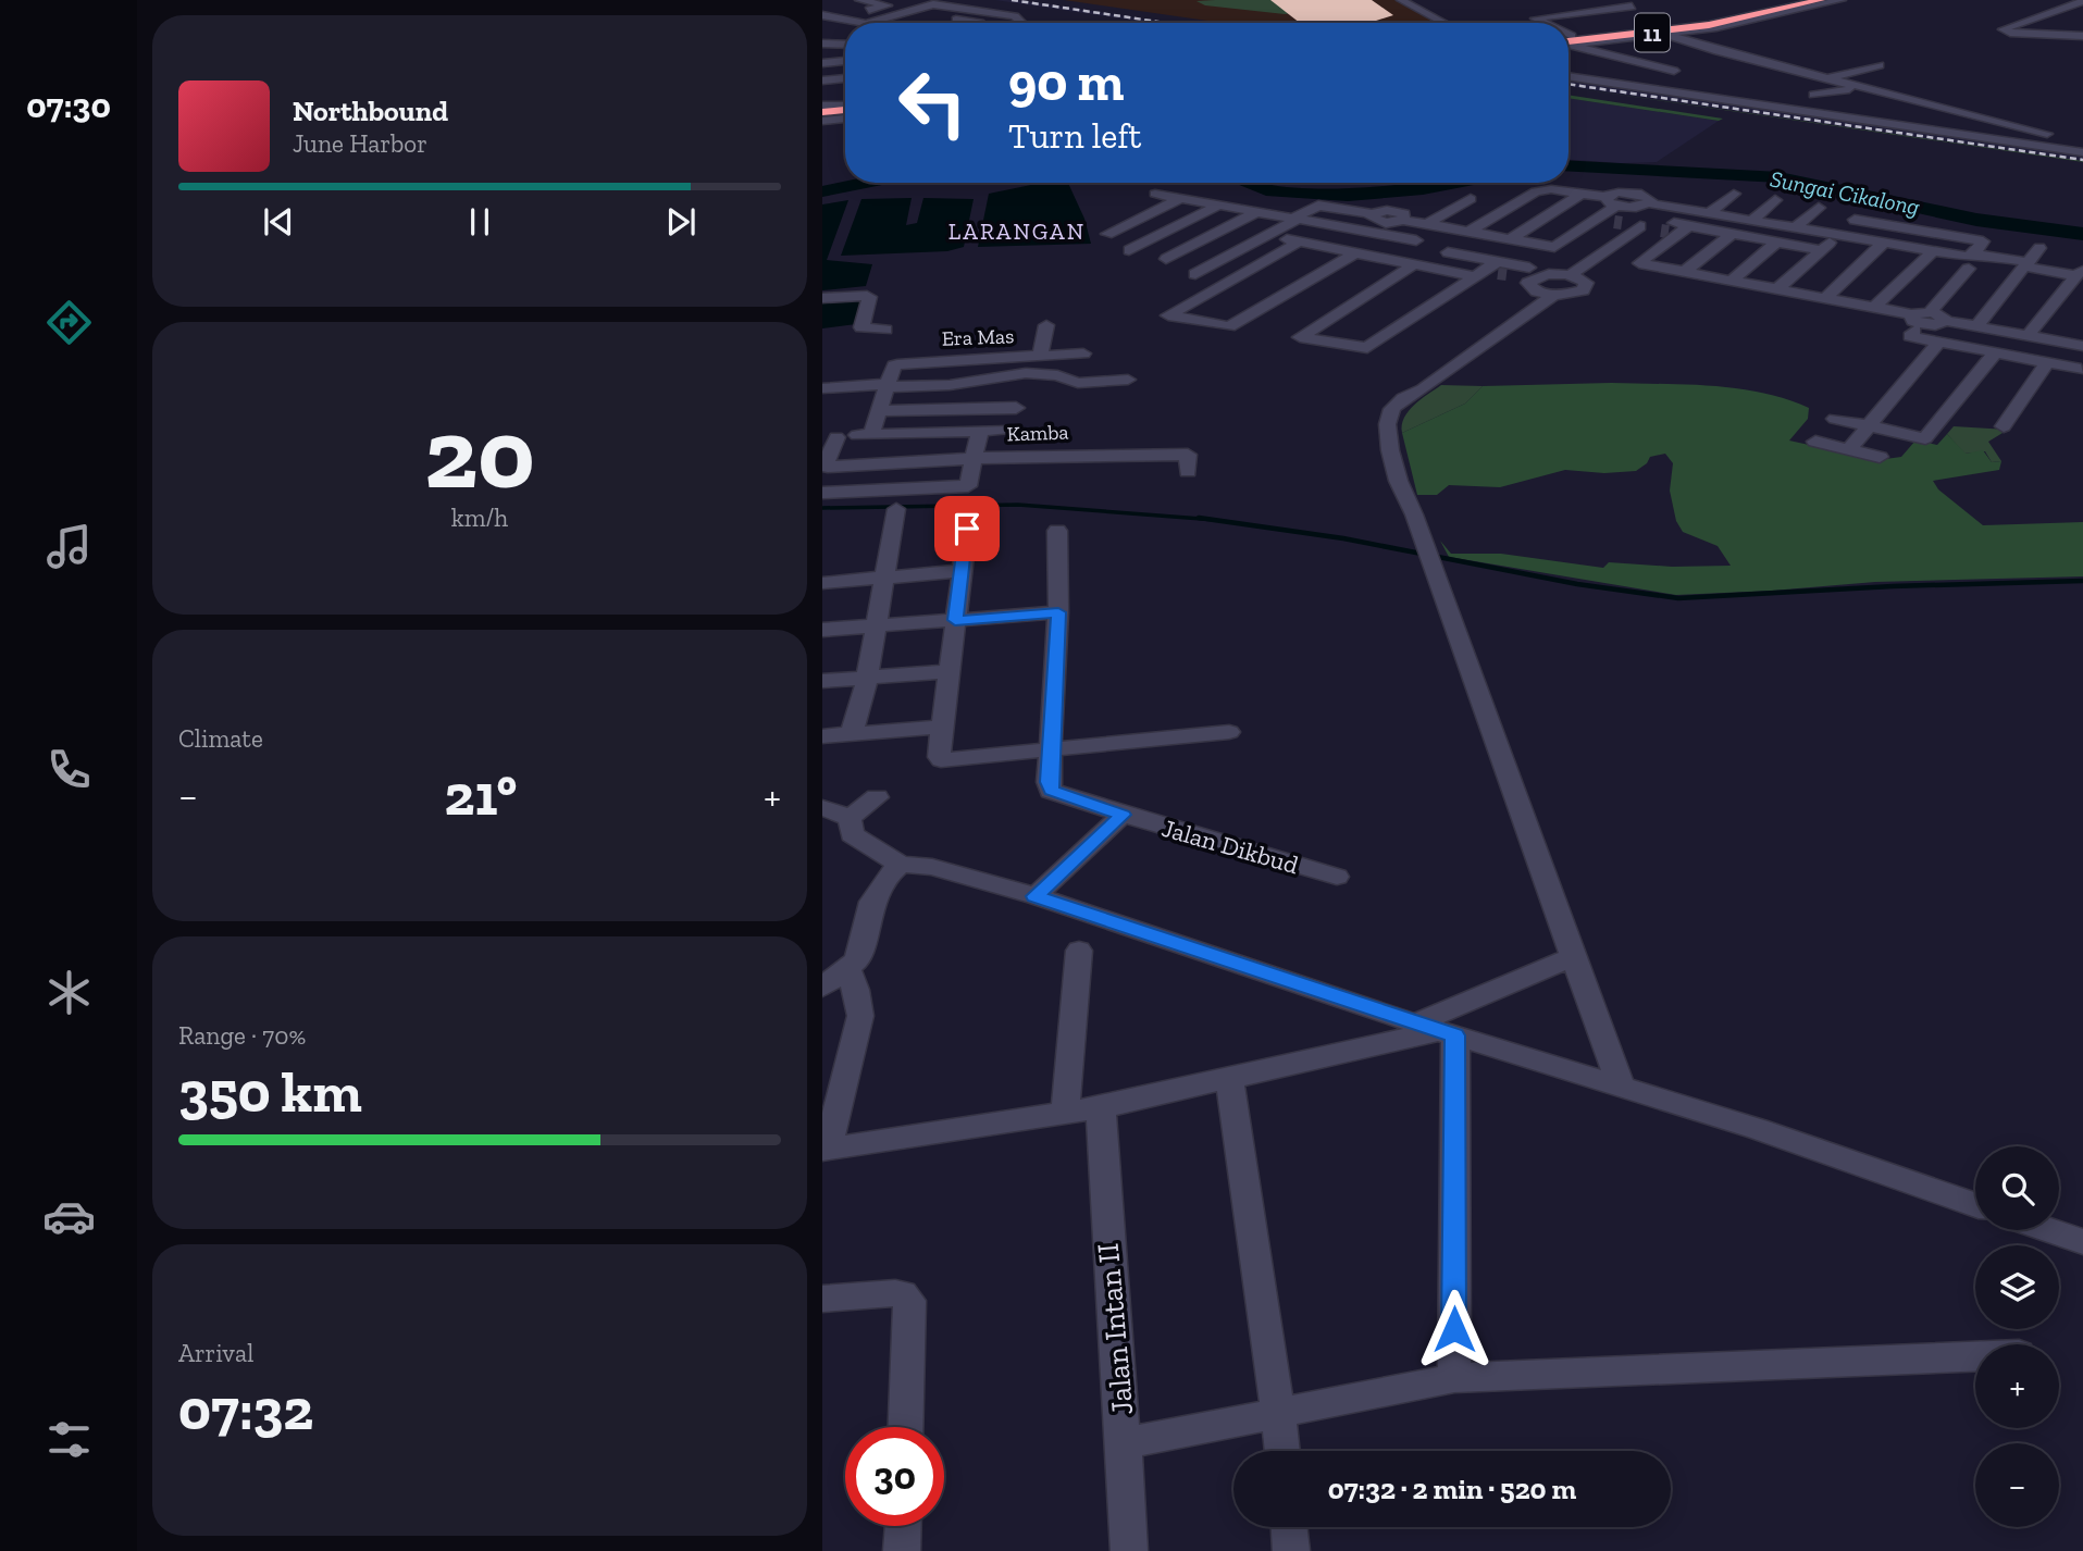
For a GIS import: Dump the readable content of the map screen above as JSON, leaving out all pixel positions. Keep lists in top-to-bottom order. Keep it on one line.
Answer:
{"streets":{"highway":["11"],"street":["Era Mas","Kamba","Jalan Dikbud","Jalan Intan II"]},"districts":["LARANGAN"],"water":["Sungai Cikalong"],"page":{"tabs":"07:30","turn":["90 m","Turn left"],"song":["Northbound","June Harbor"],"tile":[["20","km/h"],"Climate",["Range · 70%","350 km"],["Arrival","07:32"]],"heat":["−","21°","+"],"map_buttons":["+","−"],"limit":"30","trip":"07:32 · 2 min · 520 m"}}
